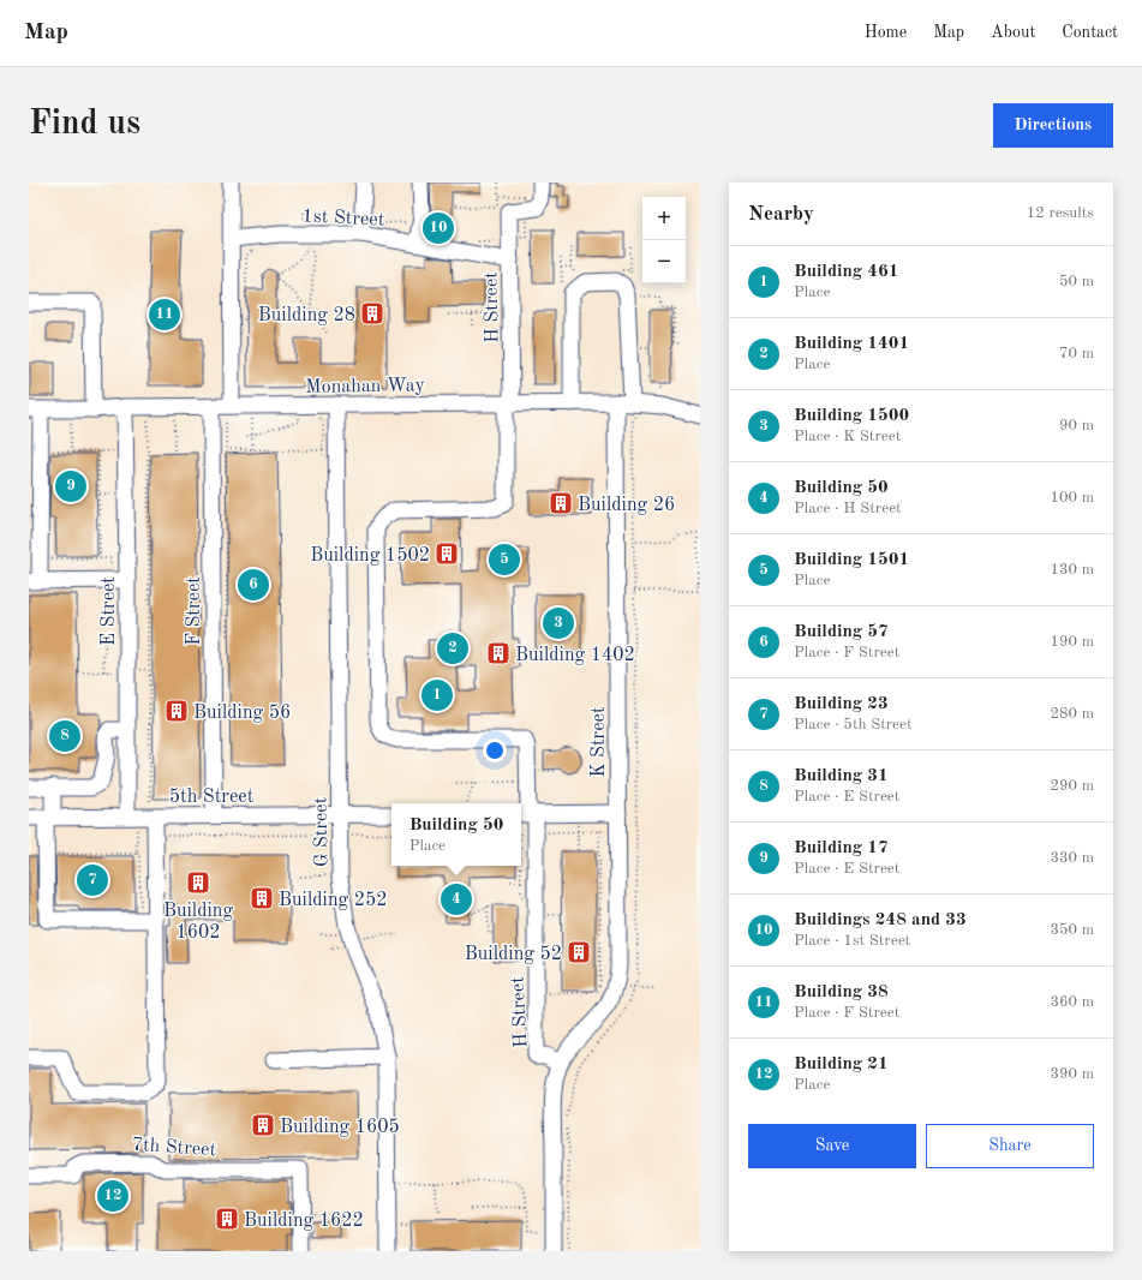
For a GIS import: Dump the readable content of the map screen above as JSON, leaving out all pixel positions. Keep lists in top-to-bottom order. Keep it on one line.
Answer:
{"streets":{"street":["1st Street","H Street","Monahan Way","E Street","F Street","K Street","5th Street","G Street","7th Street"]},"crossings":[["1st Street","H Street"],["H Street","Monahan Way"],["H Street","K Street"],["Monahan Way","E Street"],["Monahan Way","F Street"],["Monahan Way","K Street"],["Monahan Way","G Street"],["E Street","5th Street"],["F Street","5th Street"],["5th Street","G Street"]],"places":{"building":["Building 28","Building 26","Building 1502","Building 1402","Building 56","Building 1602","Building 252","Building 52","Building 1605","Building 1622"]},"page":{"header":"Map","nav":["Home","Map","About","Contact"],"buttons":["Directions",["Save","Share"]],"title":"Find us","heading":["Nearby","12 results"],"map_buttons":["+","−"],"pins":["10","11","9","5","6","3","2","1","8","7","4","12"],"list":[{"mark":"1","name":"Building 461","note":"Place","value":"50 m"},{"mark":"2","name":"Building 1401","note":"Place","value":"70 m"},{"mark":"3","name":"Building 1500","note":"Place · K Street","value":"90 m"},{"mark":"4","name":"Building 50","note":"Place · H Street","value":"100 m"},{"mark":"5","name":"Building 1501","note":"Place","value":"130 m"},{"mark":"6","name":"Building 57","note":"Place · F Street","value":"190 m"},{"mark":"7","name":"Building 23","note":"Place · 5th Street","value":"280 m"},{"mark":"8","name":"Building 31","note":"Place · E Street","value":"290 m"},{"mark":"9","name":"Building 17","note":"Place · E Street","value":"330 m"},{"mark":"10","name":"Buildings 248 and 33","note":"Place · 1st Street","value":"350 m"},{"mark":"11","name":"Building 38","note":"Place · F Street","value":"360 m"},{"mark":"12","name":"Building 21","note":"Place","value":"390 m"}],"popup":["Building 50","Place"]}}
